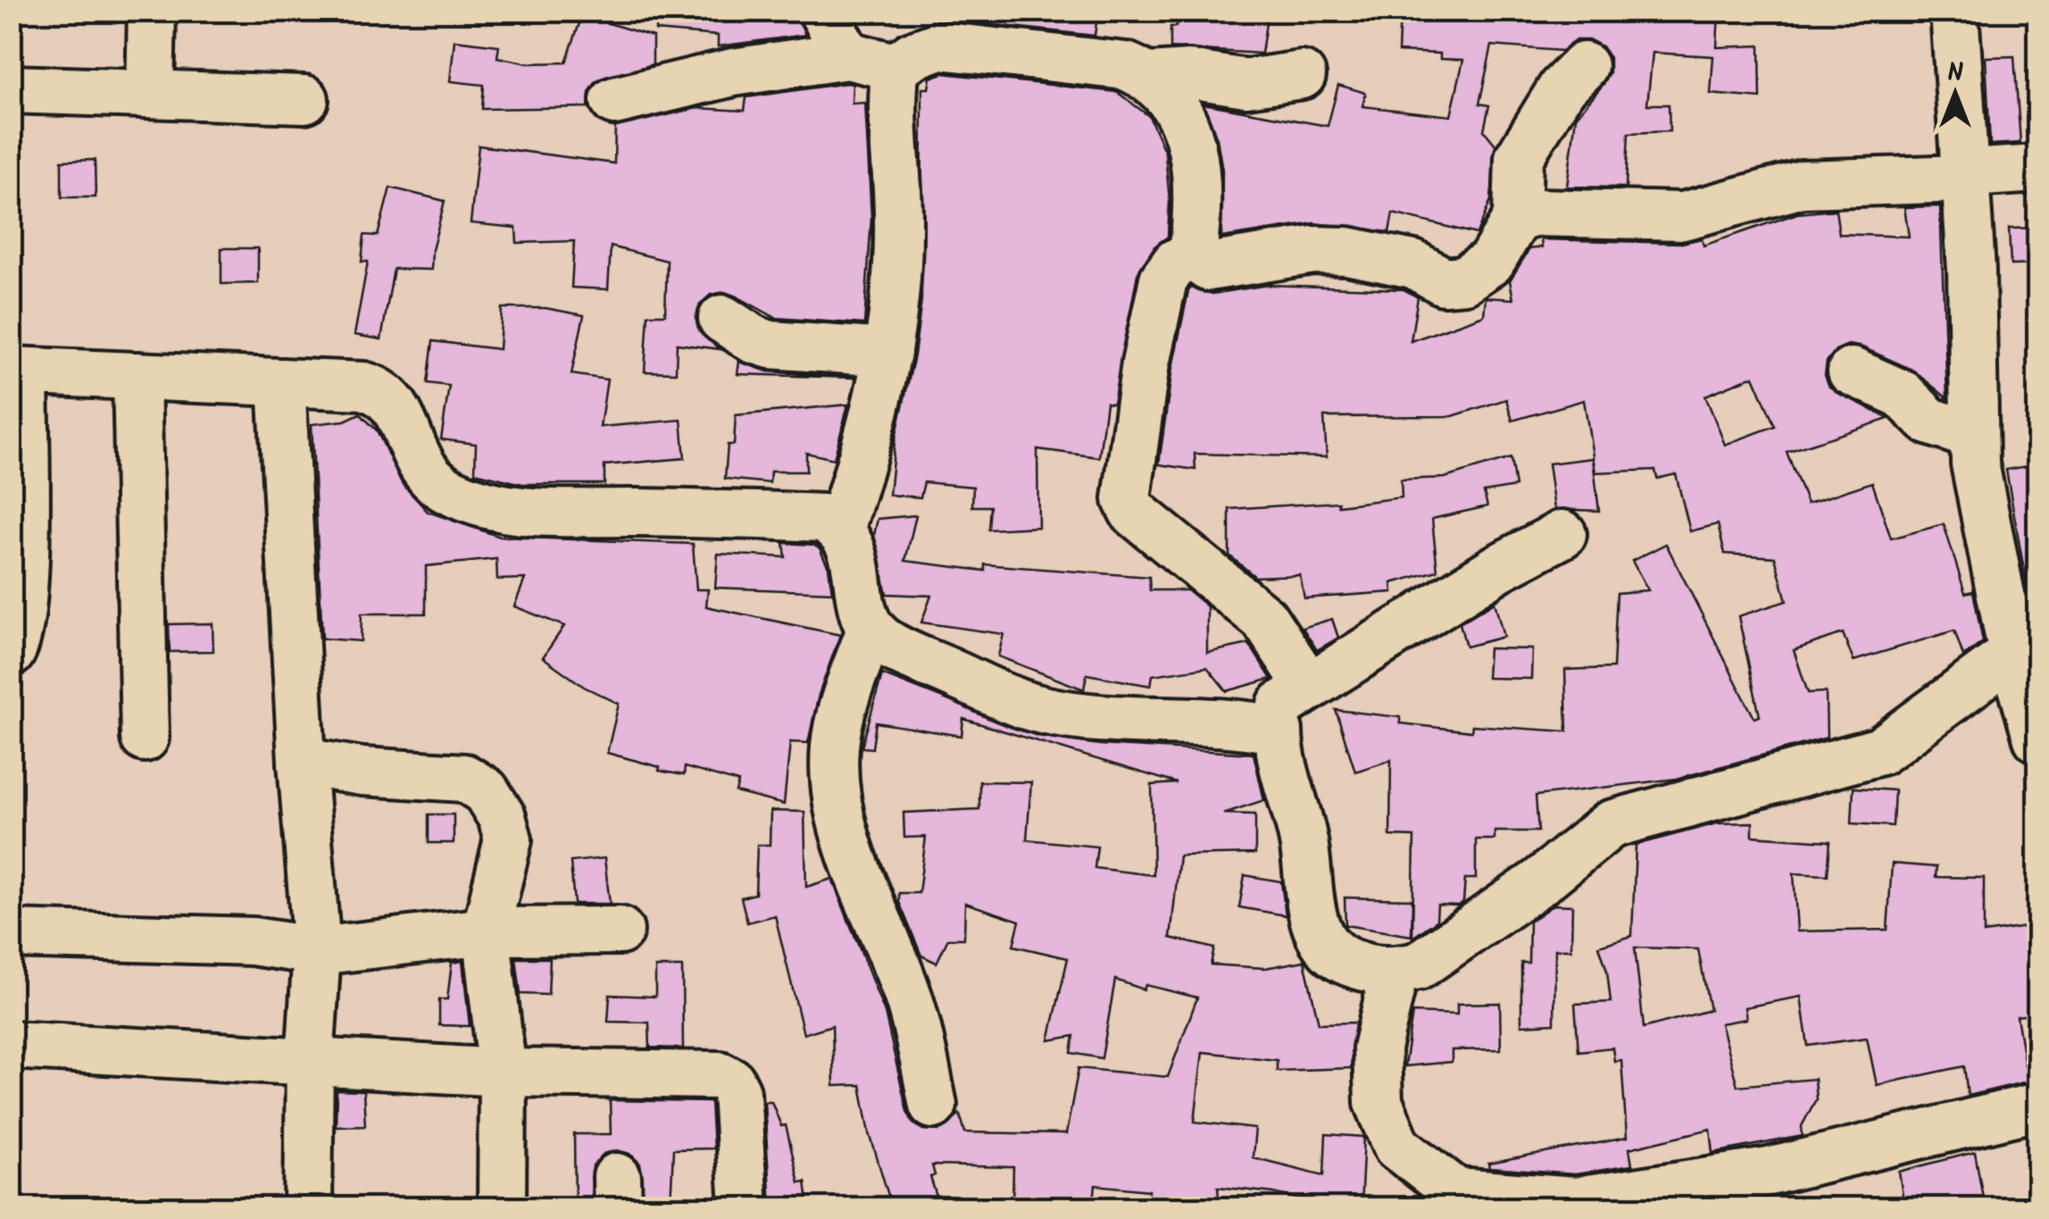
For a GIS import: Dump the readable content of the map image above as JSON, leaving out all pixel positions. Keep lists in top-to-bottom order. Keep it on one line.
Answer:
{"north":"top"}
